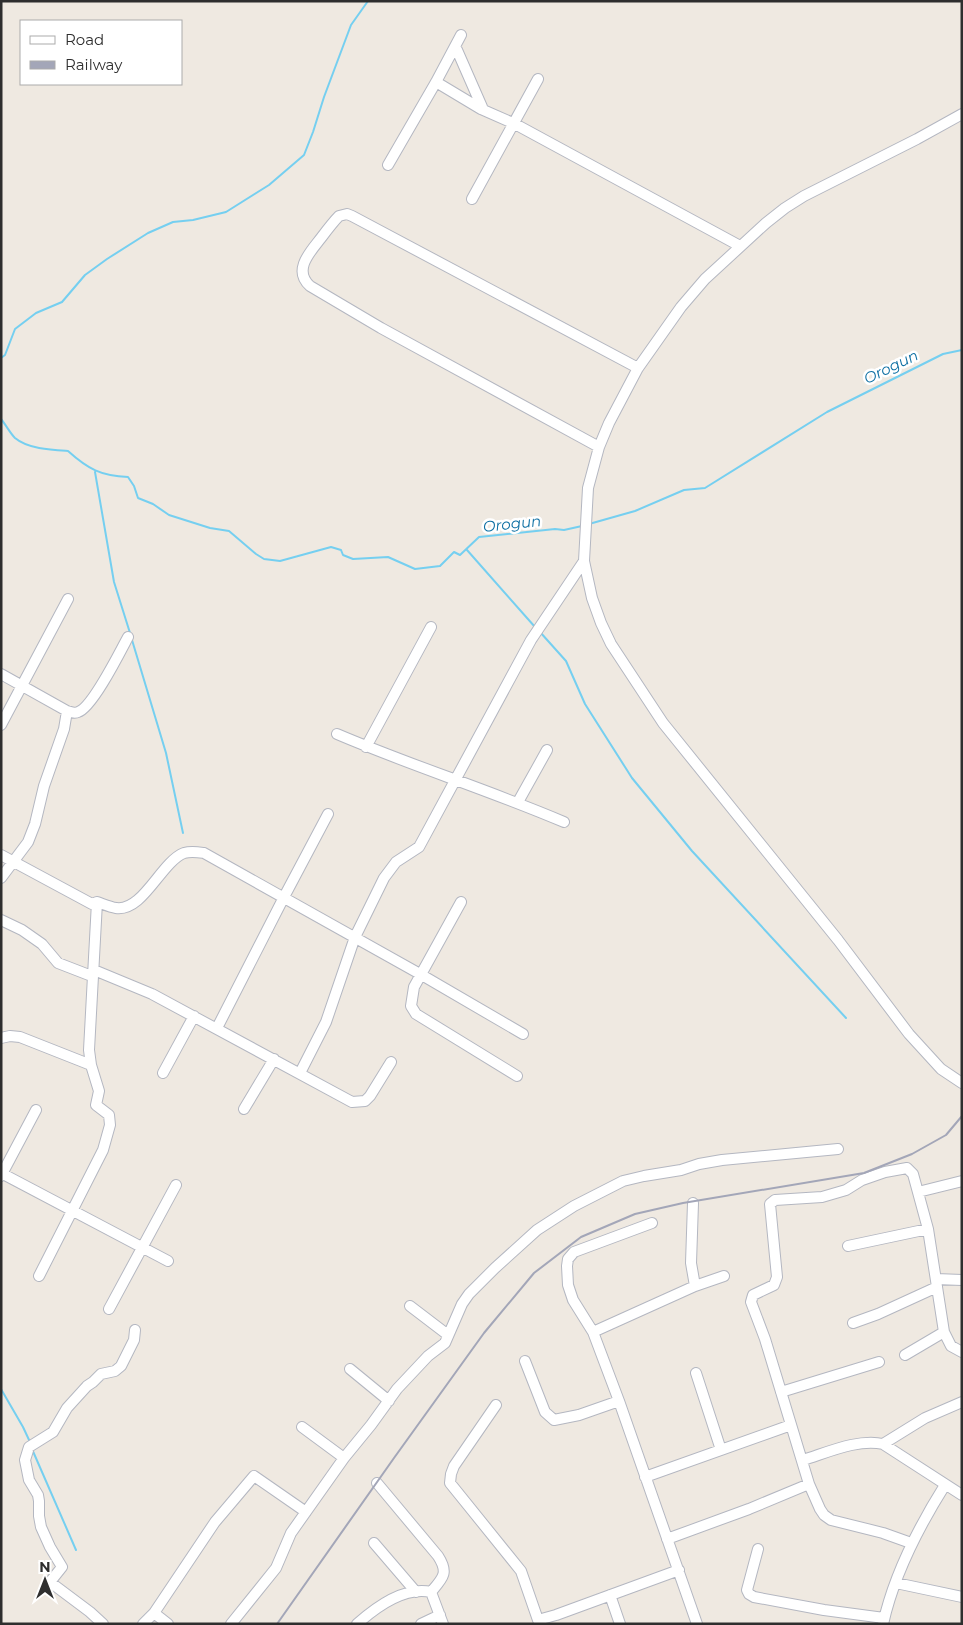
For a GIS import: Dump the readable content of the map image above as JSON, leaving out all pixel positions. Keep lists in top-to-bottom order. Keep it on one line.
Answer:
{"water":["Orogun"],"legend":["Road","Railway"],"north":"top"}
